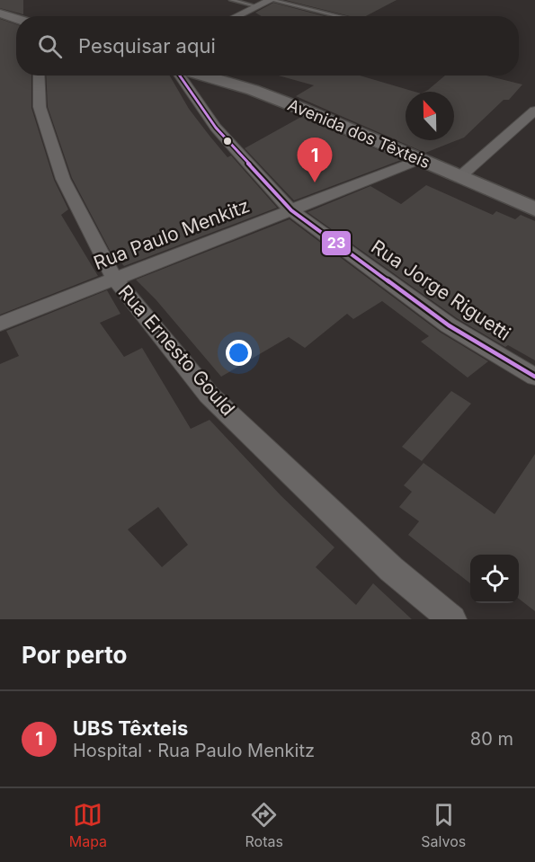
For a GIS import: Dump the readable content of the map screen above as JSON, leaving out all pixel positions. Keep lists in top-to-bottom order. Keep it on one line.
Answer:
{"streets":{"main road":["Avenida dos Têxteis"],"street":["Rua Paulo Menkitz","Rua Jorge Riguetti","Rua Ernesto Gould"]},"crossings":[["Avenida dos Têxteis","Rua Paulo Menkitz"],["Rua Paulo Menkitz","Rua Jorge Riguetti"],["Rua Paulo Menkitz","Rua Ernesto Gould"]],"lines":["transit line 23"],"north":"top","page":{"search":"Pesquisar aqui","pins":"1","heading":"Por perto","list":[{"mark":"1","name":"UBS Têxteis","note":"Hospital · Rua Paulo Menkitz","value":"80 m"}],"nav":["Mapa","Rotas","Salvos"]}}
